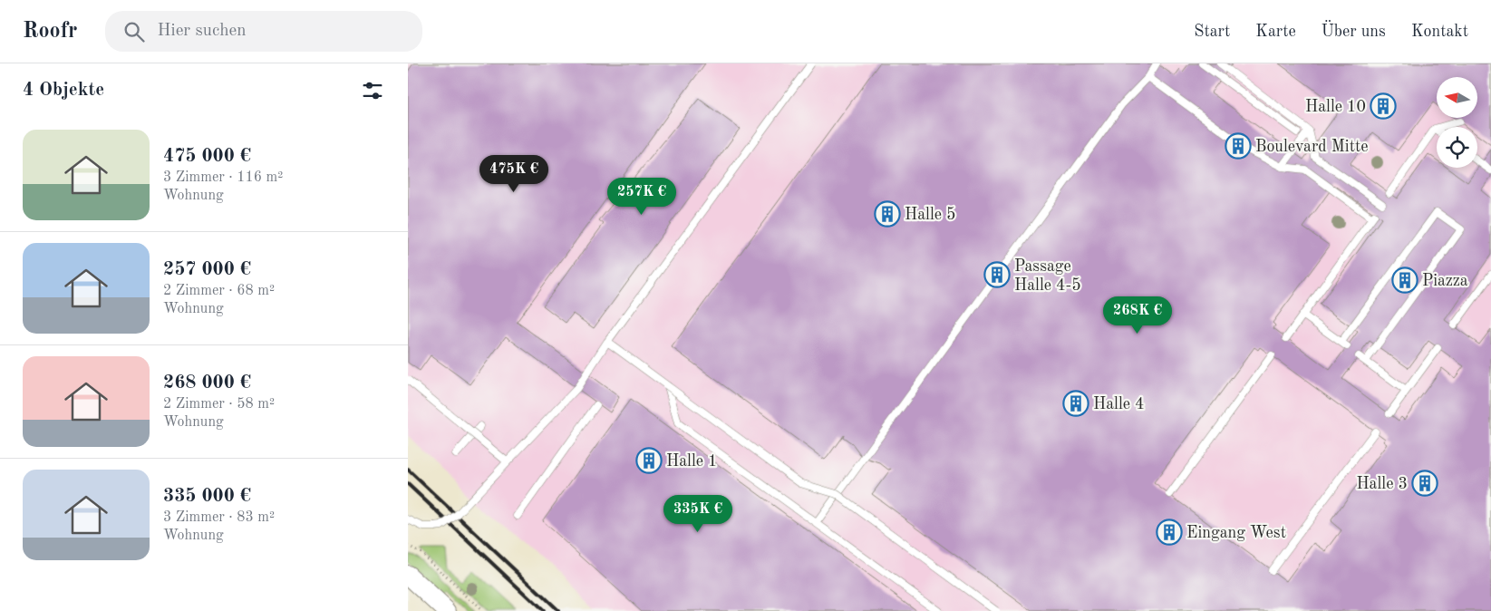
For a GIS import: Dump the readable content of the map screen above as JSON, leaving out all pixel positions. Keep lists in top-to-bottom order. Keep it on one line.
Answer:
{"places":{"building":["Halle 10","Boulevard Mitte","Halle 5","Passage Halle 4-5","Piazza","Halle 4","Halle 1","Halle 3","Eingang West"]},"north":"left","page":{"header":"Roofr","search":"Hier suchen","nav":["Start","Karte","Über uns","Kontakt"],"heading":"4 Objekte","list":[{"name":"475 000 €","note":"3 Zimmer · 116 m² · Wohnung"},{"name":"257 000 €","note":"2 Zimmer · 68 m² · Wohnung"},{"name":"268 000 €","note":"2 Zimmer · 58 m² · Wohnung"},{"name":"335 000 €","note":"3 Zimmer · 83 m² · Wohnung"}],"price":["475K €","257K €","268K €","335K €"]}}
